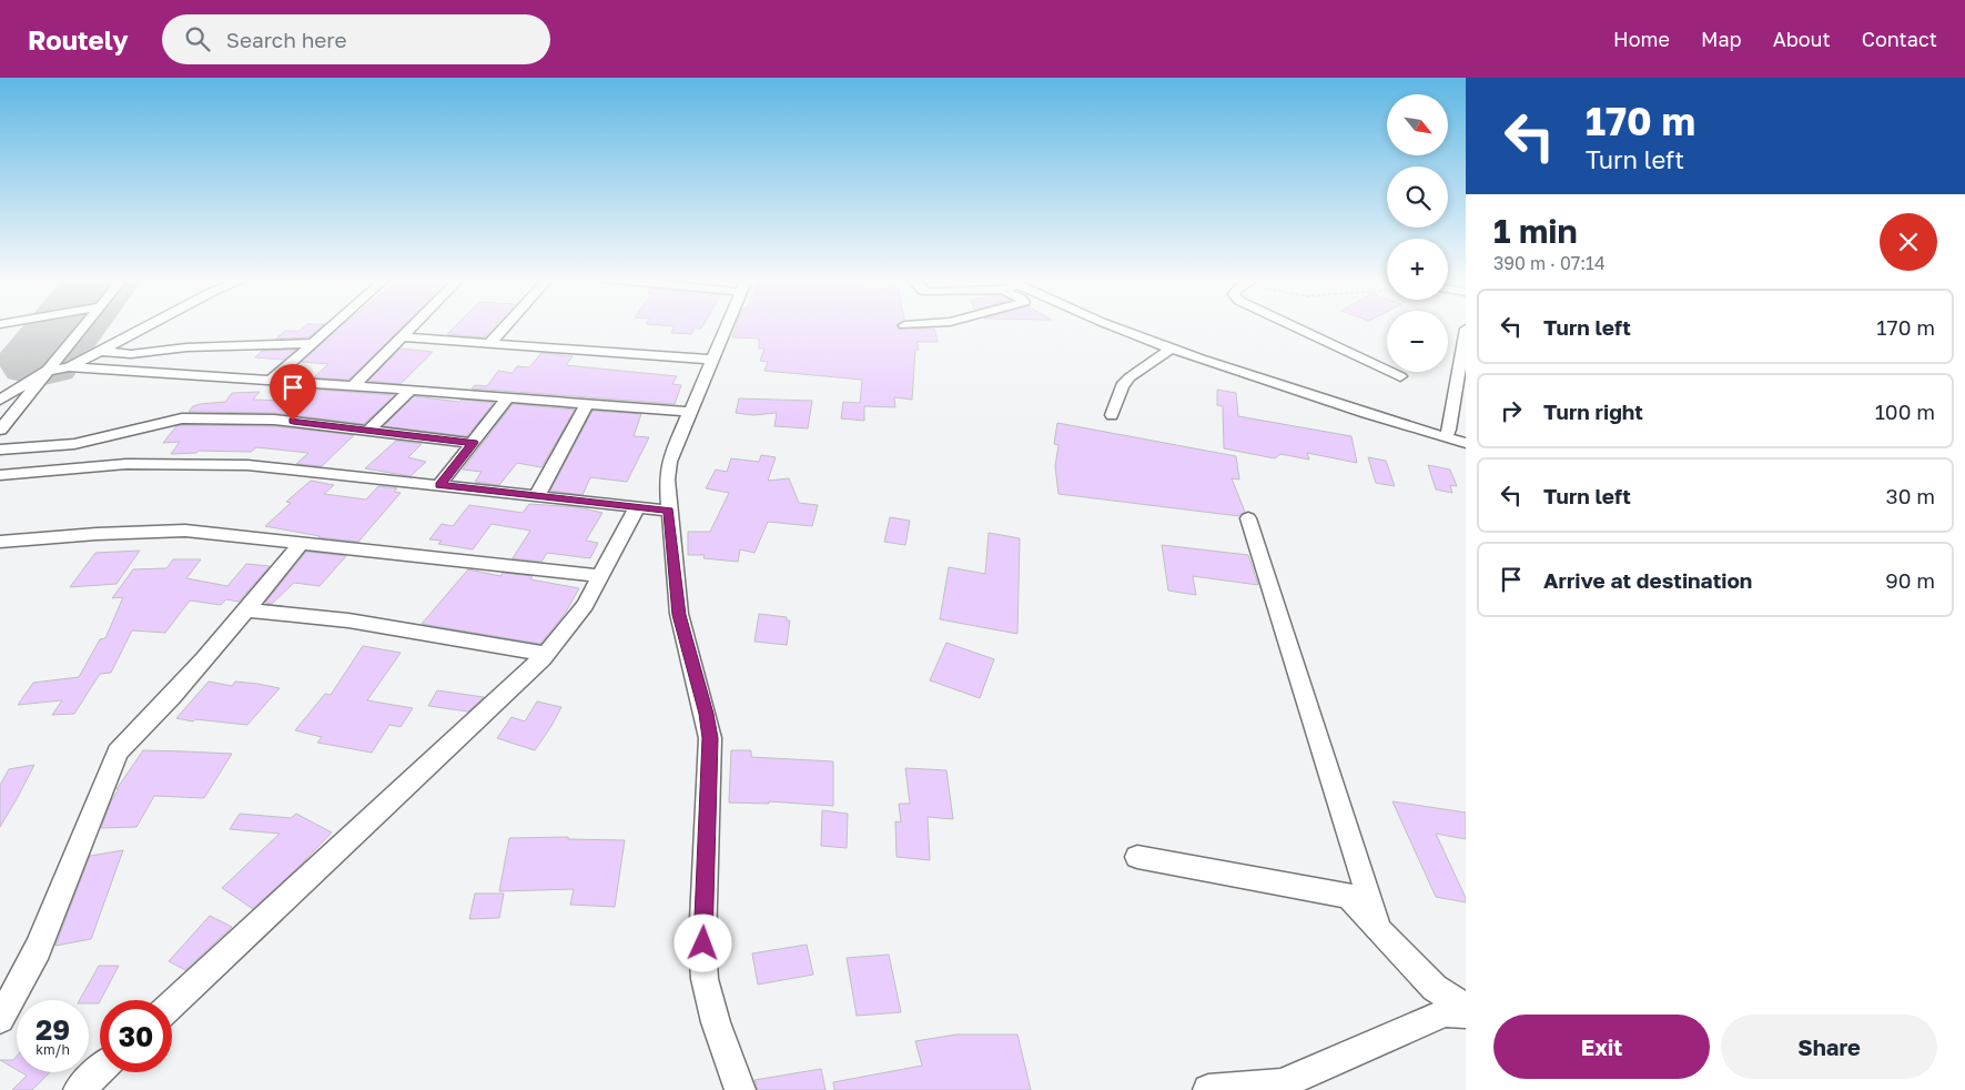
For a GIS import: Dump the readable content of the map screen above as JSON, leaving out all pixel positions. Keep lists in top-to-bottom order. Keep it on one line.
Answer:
{"north":"bottom right","page":{"header":"Routely","search":"Search here","nav":["Home","Map","About","Contact"],"turn":["170 m","Turn left"],"map_buttons":["+","−"],"heading":["1 min","390 m · 07:14"],"list":[{"name":"Turn left","value":"170 m"},{"name":"Turn right","value":"100 m"},{"name":"Turn left","value":"30 m"},{"name":"Arrive at destination","value":"90 m"}],"speed":"29 km/h","limit":"30","buttons":["Exit","Share"]}}
